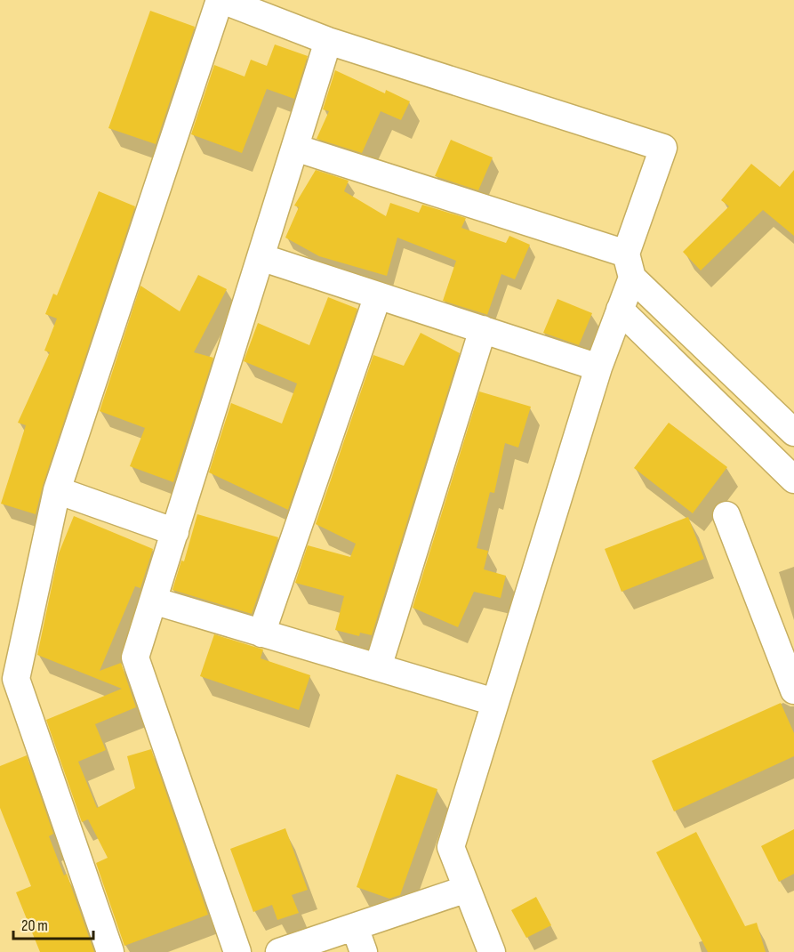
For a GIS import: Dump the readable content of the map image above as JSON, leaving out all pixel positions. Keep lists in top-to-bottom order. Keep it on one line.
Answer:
{"scale_bar":"20 m"}
